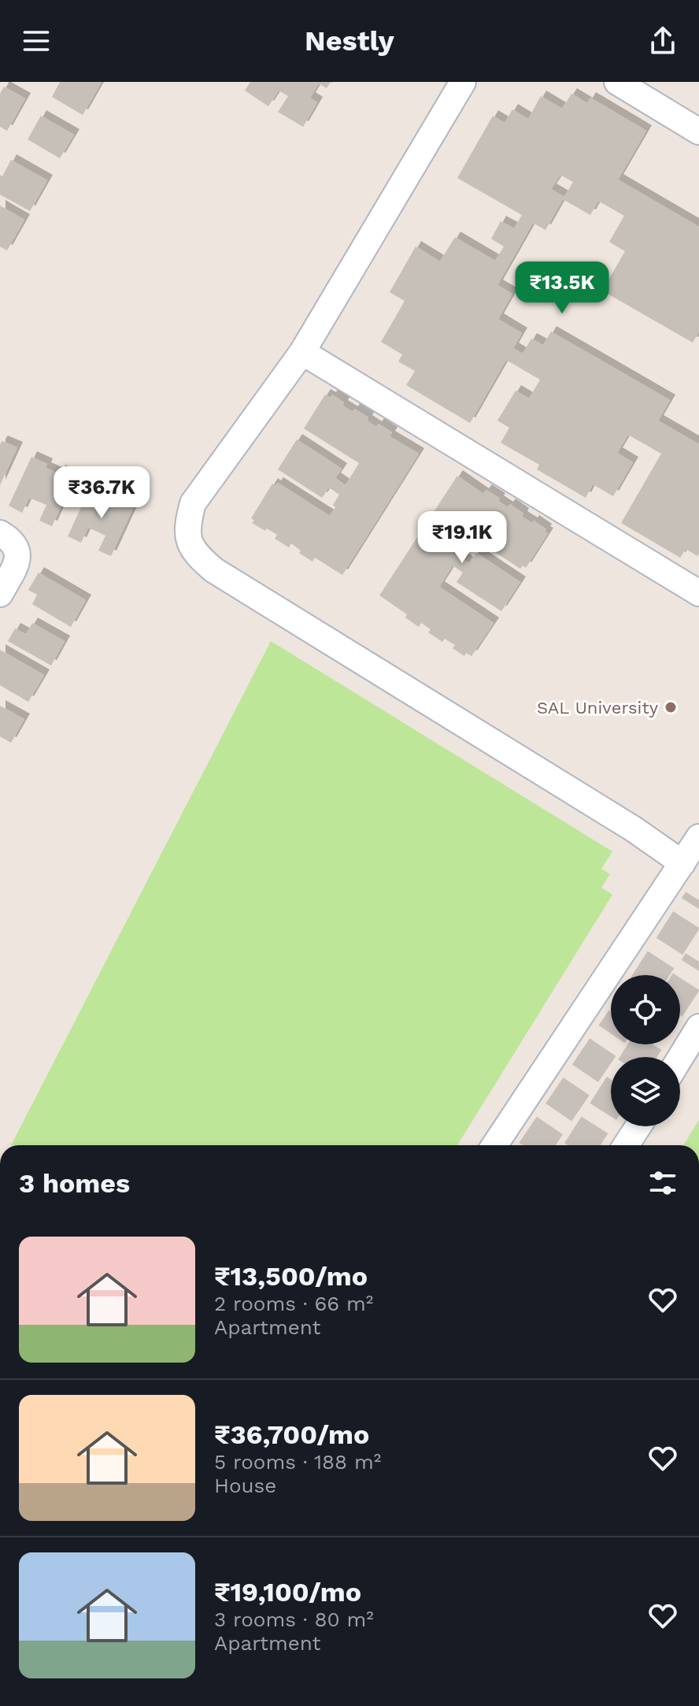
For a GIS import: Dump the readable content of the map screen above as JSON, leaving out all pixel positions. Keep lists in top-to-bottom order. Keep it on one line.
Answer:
{"places":["SAL University"],"page":{"header":"Nestly","price":["₹13.5K","₹36.7K","₹19.1K"],"heading":"3 homes","list":[{"name":"₹13,500/mo","note":"2 rooms · 66 m² · Apartment"},{"name":"₹36,700/mo","note":"5 rooms · 188 m² · House"},{"name":"₹19,100/mo","note":"3 rooms · 80 m² · Apartment"}]}}
